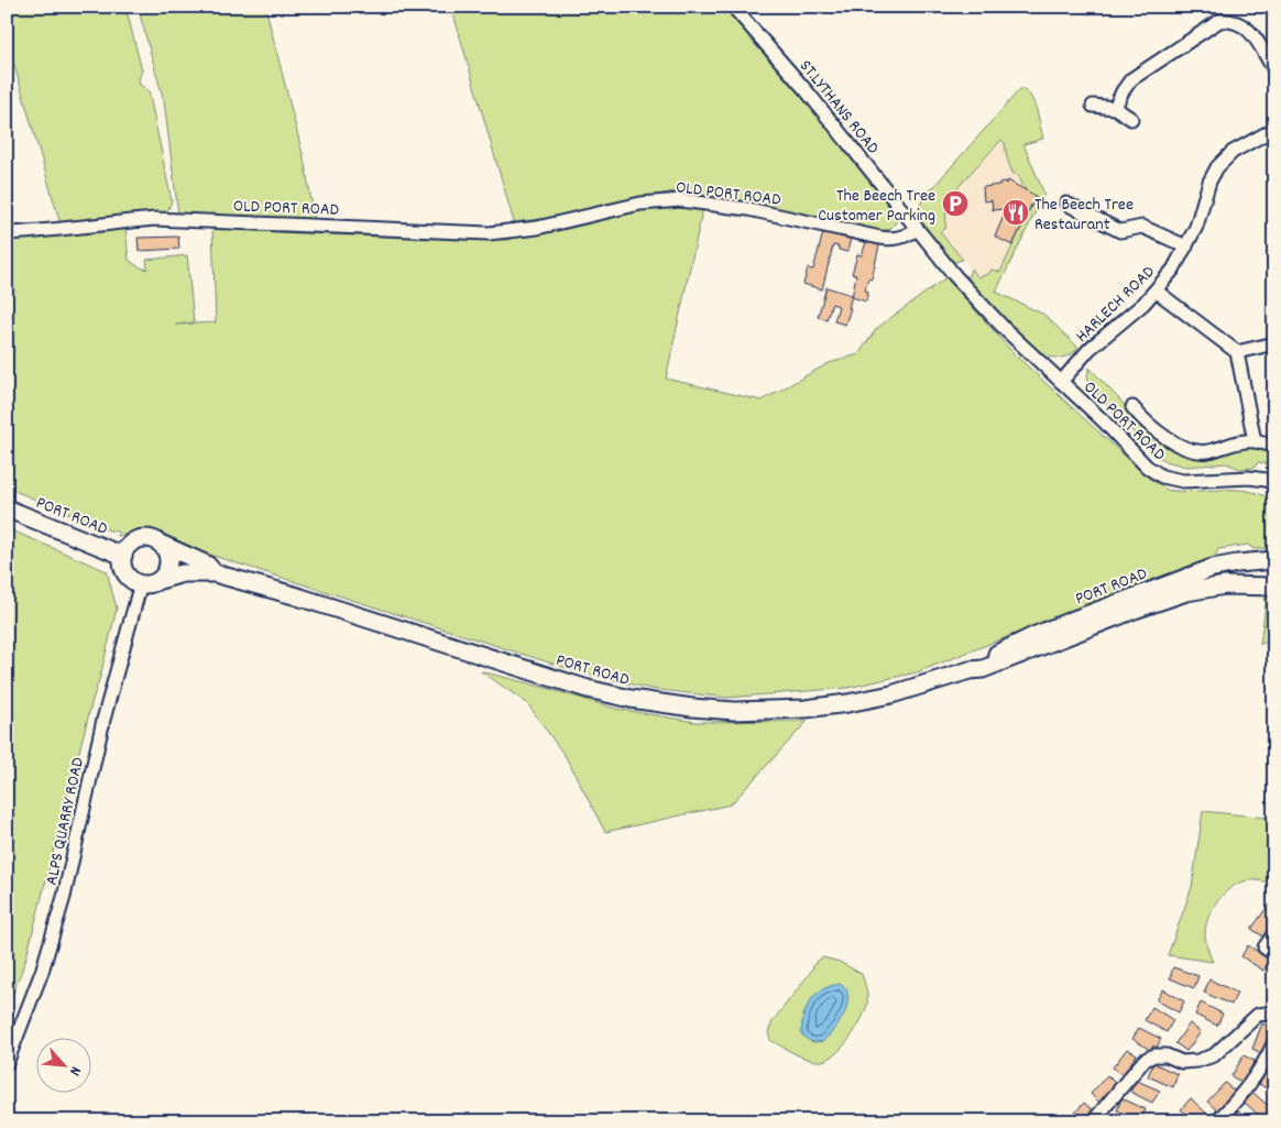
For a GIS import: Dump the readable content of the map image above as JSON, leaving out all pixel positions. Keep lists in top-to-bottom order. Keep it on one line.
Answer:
{"streets":{"main road":["PORT ROAD"],"street":["ST.LYTHANS ROAD","OLD PORT ROAD","HARLECH ROAD","ALPS QUARRY ROAD"]},"crossings":[["ST.LYTHANS ROAD","OLD PORT ROAD"],["OLD PORT ROAD","HARLECH ROAD"],["PORT ROAD","ALPS QUARRY ROAD"]],"places":{"parking":["The Beech Tree Customer Parking"],"restaurant":["The Beech Tree Restaurant"]},"north":"bottom right"}
